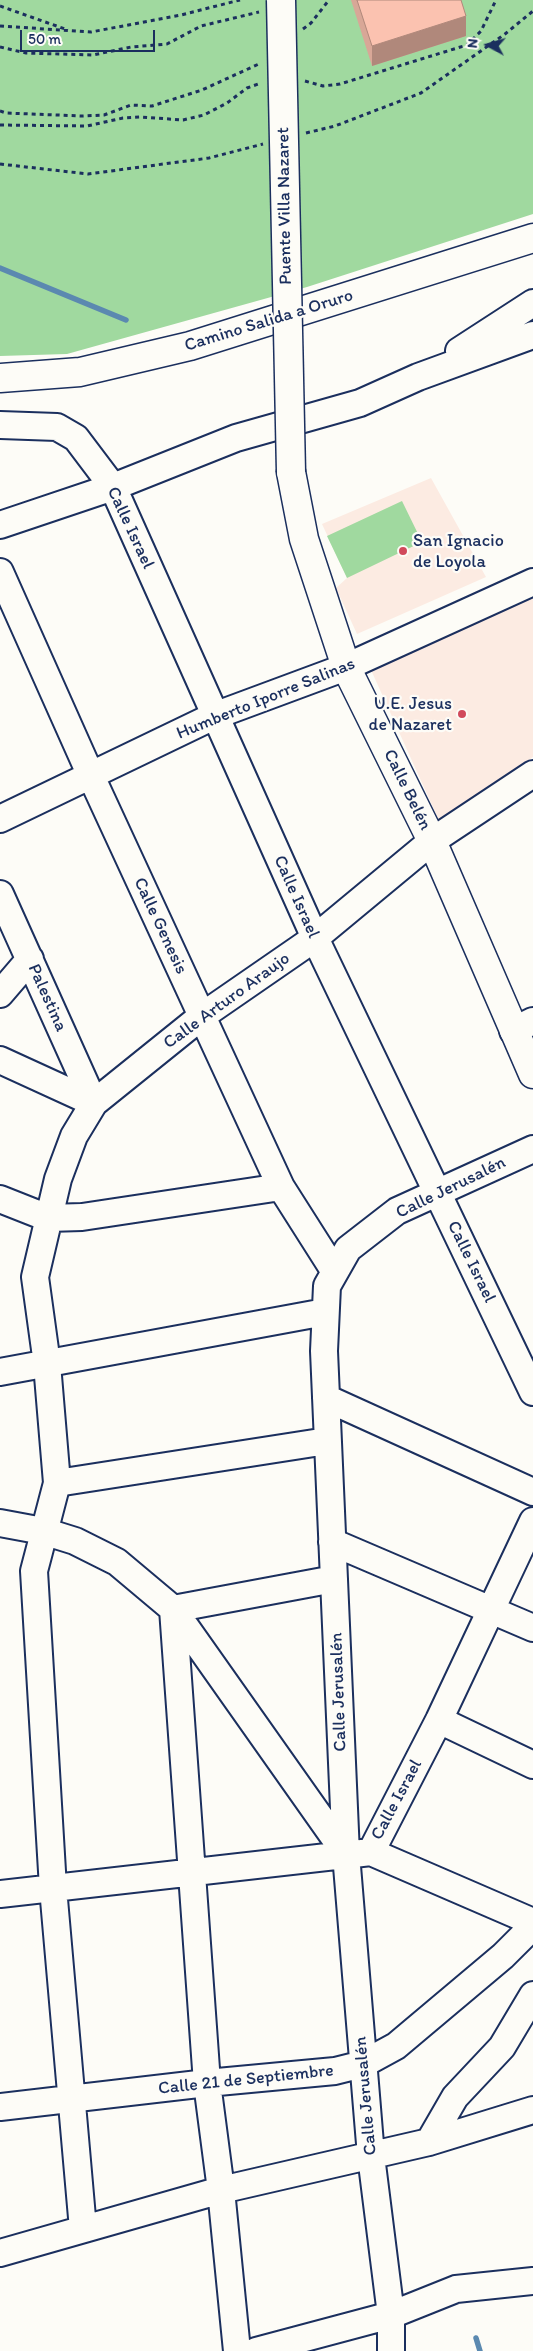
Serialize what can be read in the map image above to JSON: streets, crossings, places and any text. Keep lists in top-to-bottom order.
{
  "streets": {
    "main road": ["Puente Villa Nazaret", "Camino Salida a Oruro", "Calle Belén"],
    "street": [
      "Calle Israel",
      "Humberto Iporre Salinas",
      "Calle Genesis",
      "Palestina",
      "Calle Arturo Araujo",
      "Calle Jerusalén",
      "Calle 21 de Septiembre"
    ]
  },
  "crossings": [
    ["Puente Villa Nazaret", "Calle Belén"],
    ["Calle Israel", "Humberto Iporre Salinas"],
    ["Calle Israel", "Calle Arturo Araujo"],
    ["Calle Israel", "Calle Jerusalén"],
    ["Humberto Iporre Salinas", "Calle Belén"],
    ["Humberto Iporre Salinas", "Calle Genesis"],
    ["Calle Belén", "Calle Arturo Araujo"],
    ["Calle Genesis", "Calle Arturo Araujo"],
    ["Calle Genesis", "Calle Jerusalén"],
    ["Palestina", "Calle Arturo Araujo"],
    ["Calle Jerusalén", "Calle 21 de Septiembre"]
  ],
  "places": ["San Ignacio de Loyola", "U.E. Jesus de Nazaret"],
  "scale_bar": "50 m",
  "north": "left"
}
